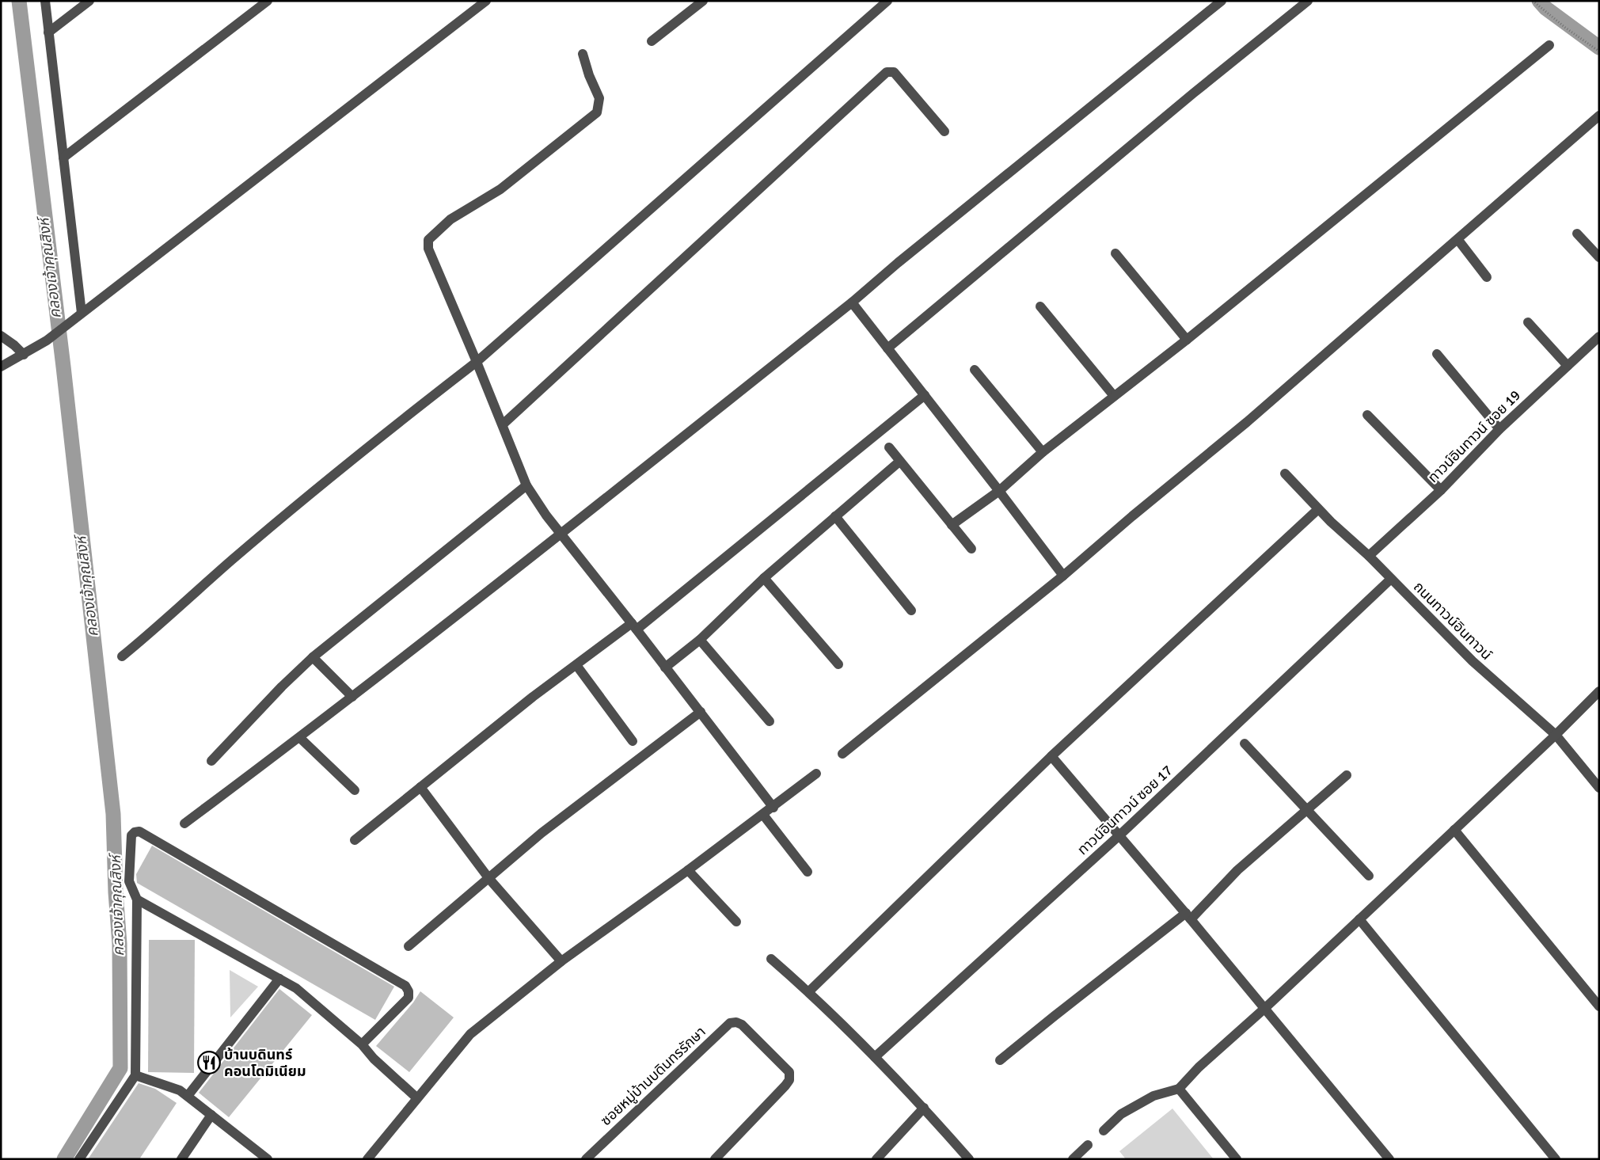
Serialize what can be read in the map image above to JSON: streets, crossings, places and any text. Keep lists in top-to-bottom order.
{
  "streets": {
    "street": [
      "ทาวน์อินทาวน์ ซอย 19",
      "ถนนทาวน์อินทาวน์",
      "ทาวน์อินทาวน์ ซอย 17",
      "ซอยหมู่บ้านบดินทรรักษา"
    ]
  },
  "crossings": [
    ["ทาวน์อินทาวน์ ซอย 19", "ถนนทาวน์อินทาวน์"],
    ["ถนนทาวน์อินทาวน์", "ทาวน์อินทาวน์ ซอย 17"]
  ],
  "water": ["คลองเจ้าคุณสิงห์"],
  "places": {
    "restaurant": ["บ้านบดินทร์ คอนโดมิเนียม"]
  }
}
